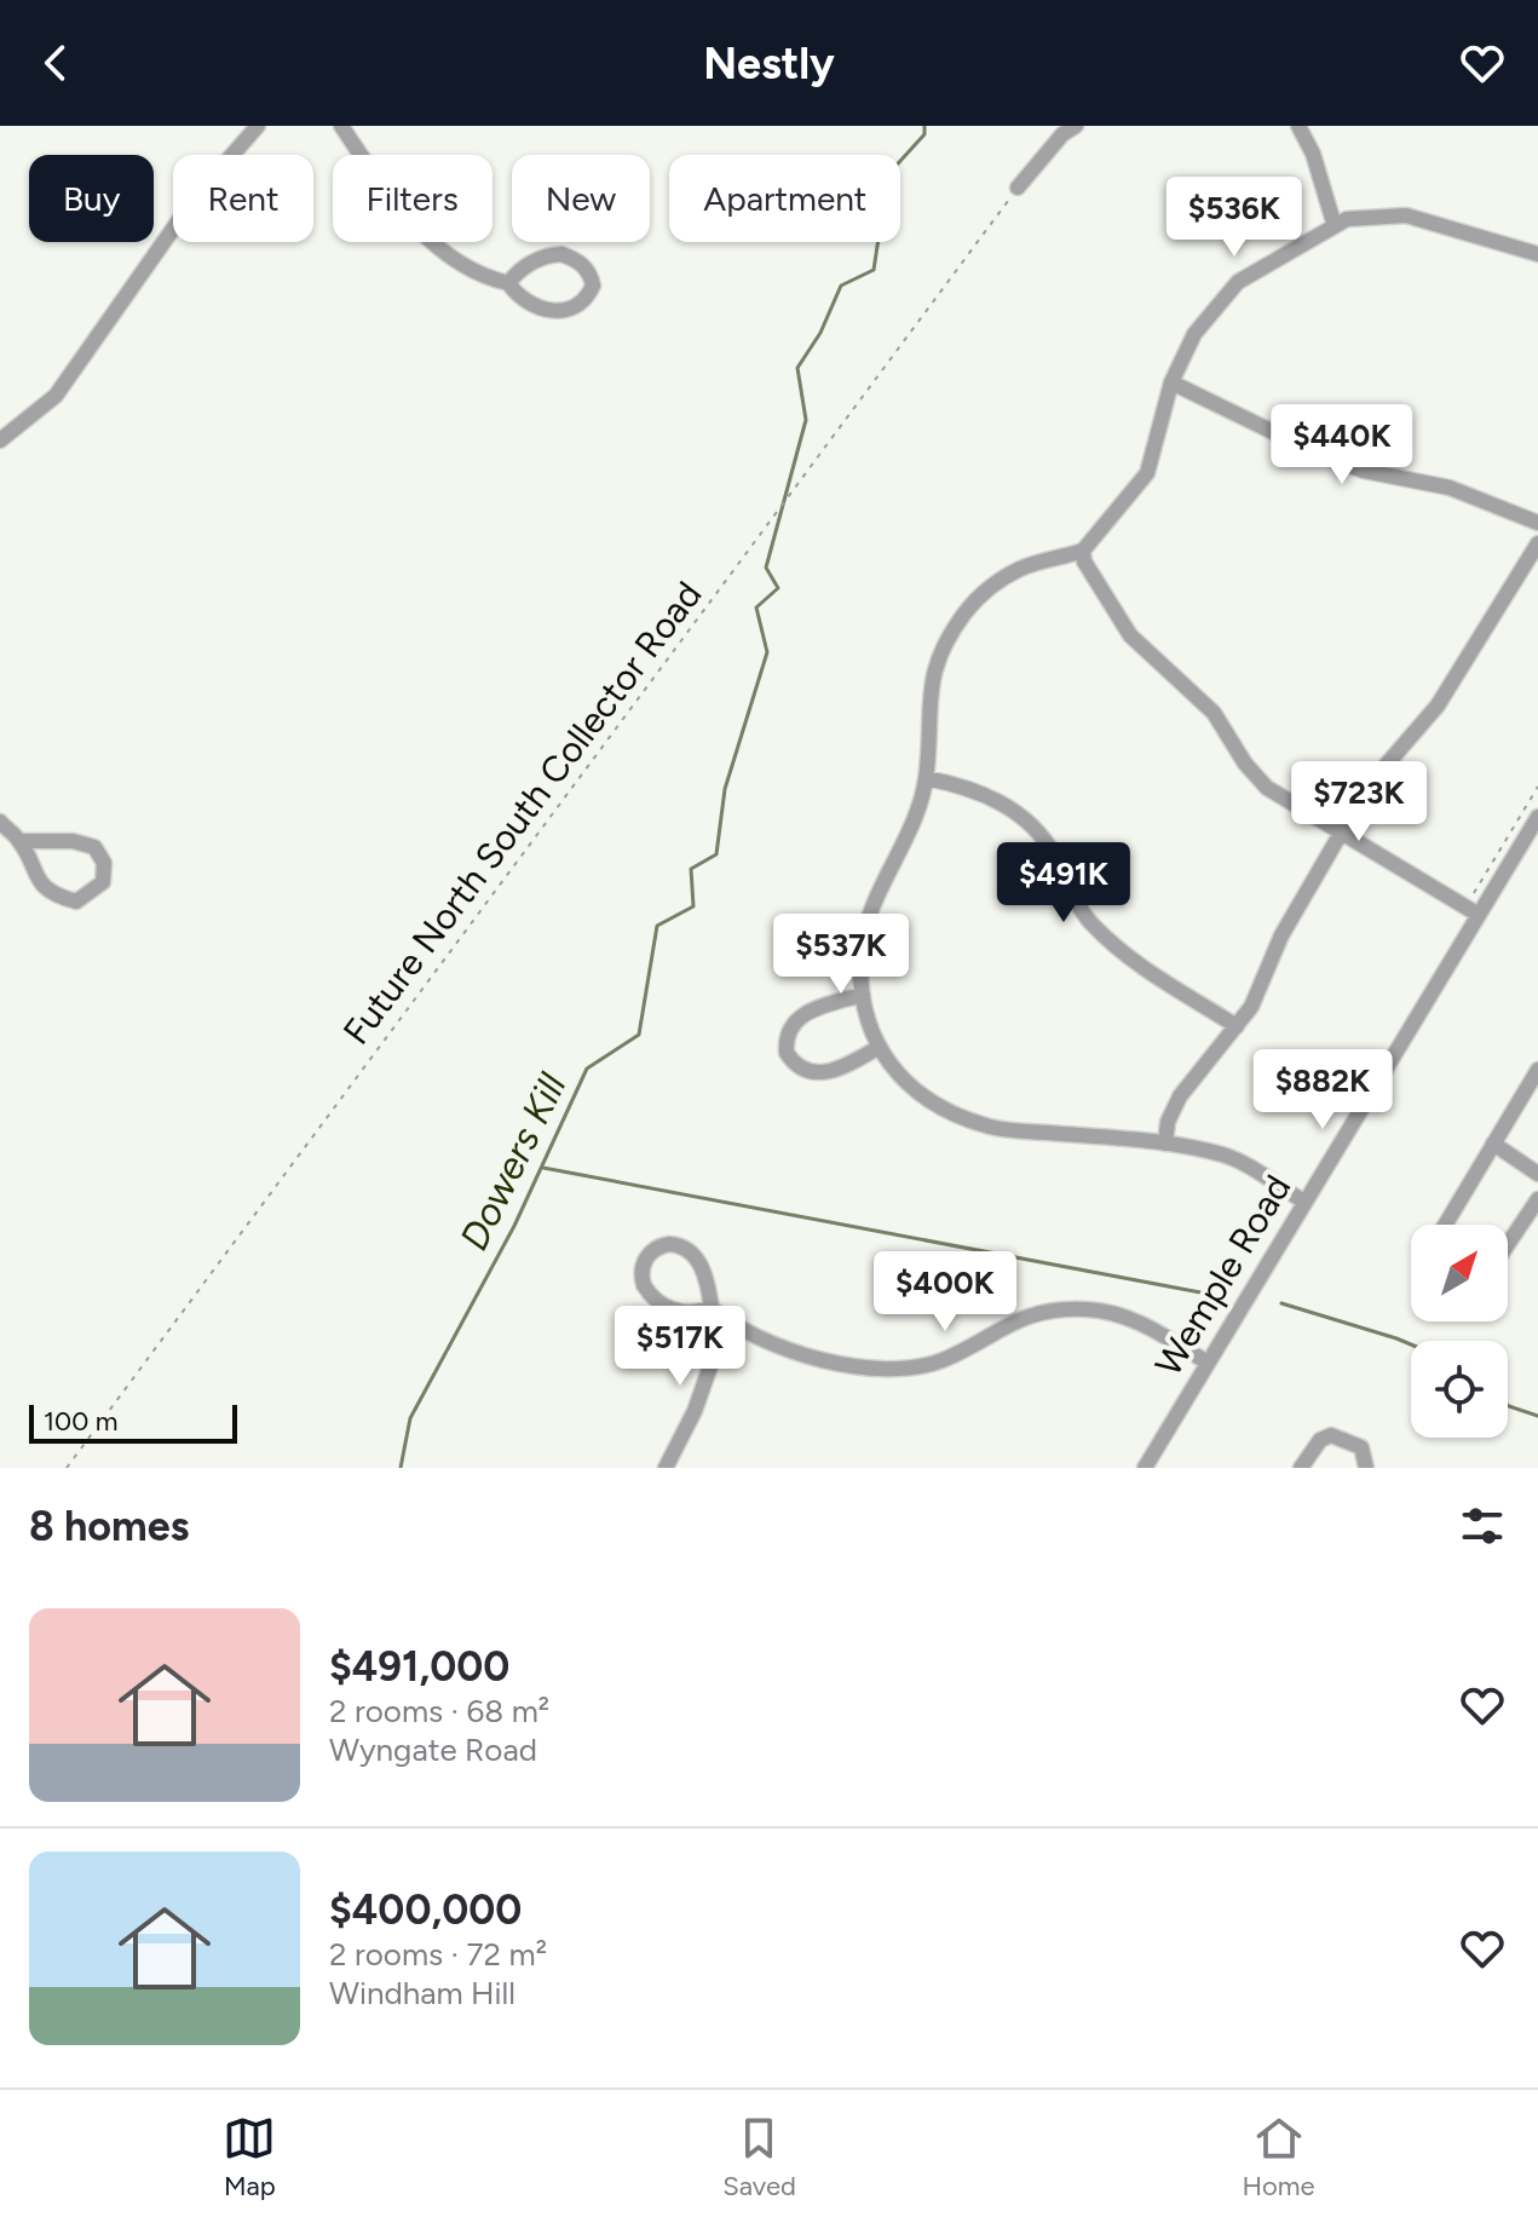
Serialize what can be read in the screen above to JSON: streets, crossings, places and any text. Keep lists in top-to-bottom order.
{
  "streets": {
    "street": ["Wemple Road"],
    "path": ["Future North South Collector Road"]
  },
  "water": ["Dowers Kill"],
  "scale_bar": "100 m",
  "north": "top right",
  "page": {
    "header": "Nestly",
    "chip": [
      "Buy",
      "Rent",
      "Filters",
      "New",
      "Apartment"
    ],
    "price": [
      "$536K",
      "$440K",
      "$723K",
      "$491K",
      "$537K",
      "$882K",
      "$400K",
      "$517K"
    ],
    "scale": "100 m",
    "heading": "8 homes",
    "list": [
      {
        "name": "$491,000",
        "note": "2 rooms · 68 m² · Wyngate Road"
      },
      {
        "name": "$400,000",
        "note": "2 rooms · 72 m² · Windham Hill"
      }
    ],
    "tabs": ["Map", "Saved", "Home"]
  }
}
